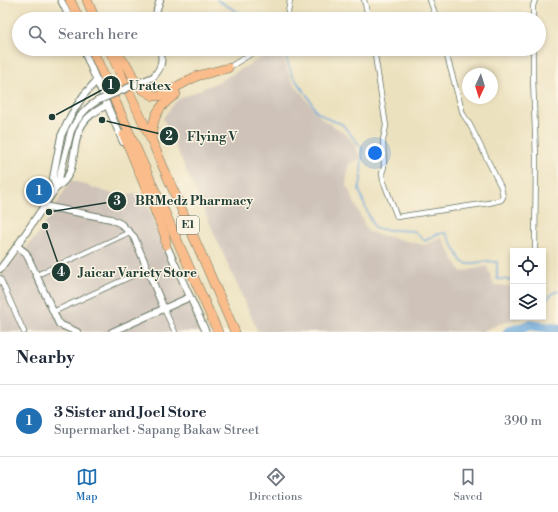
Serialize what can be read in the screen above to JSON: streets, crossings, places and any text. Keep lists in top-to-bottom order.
{
  "streets": {
    "highway": ["E1"]
  },
  "places": [
    "Uratex",
    "Flying V",
    "BRMedz Pharmacy",
    "Jaicar Variety Store"
  ],
  "north": "bottom",
  "page": {
    "search": "Search here",
    "pins": "1",
    "heading": "Nearby",
    "list": [
      {
        "mark": "1",
        "name": "3 Sister and Joel Store",
        "note": "Supermarket · Sapang Bakaw Street",
        "value": "390 m"
      }
    ],
    "nav": ["Map", "Directions", "Saved"]
  }
}
